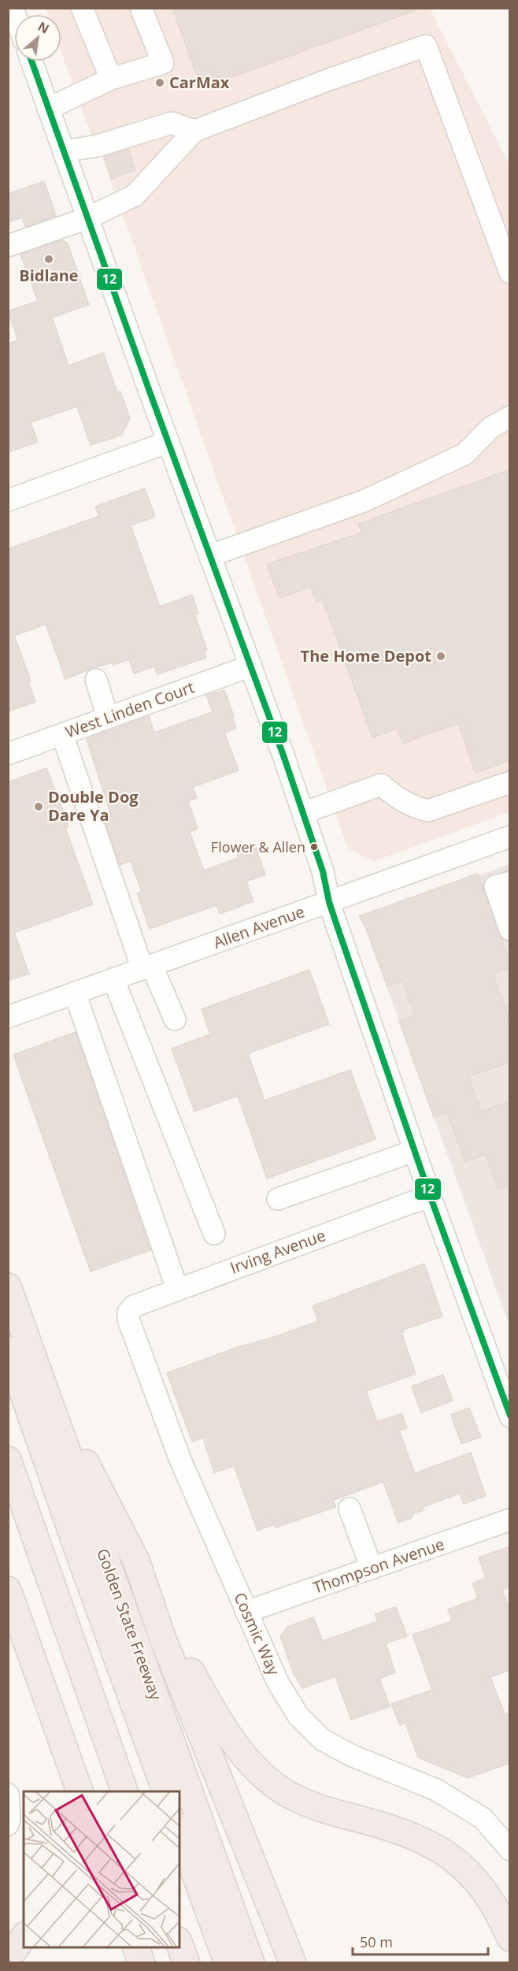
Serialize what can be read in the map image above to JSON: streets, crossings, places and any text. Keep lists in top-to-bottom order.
{
  "streets": {
    "highway": ["Golden State Freeway"],
    "street": [
      "West Linden Court",
      "Allen Avenue",
      "Irving Avenue",
      "Thompson Avenue",
      "Cosmic Way"
    ]
  },
  "crossings": [
    ["Irving Avenue", "Cosmic Way"],
    ["Thompson Avenue", "Cosmic Way"]
  ],
  "places": [
    "CarMax",
    "Bidlane",
    "The Home Depot",
    "Double Dog Dare Ya",
    "Flower & Allen"
  ],
  "lines": ["transit line 12"],
  "scale_bar": "50 m",
  "north": "top right"
}
